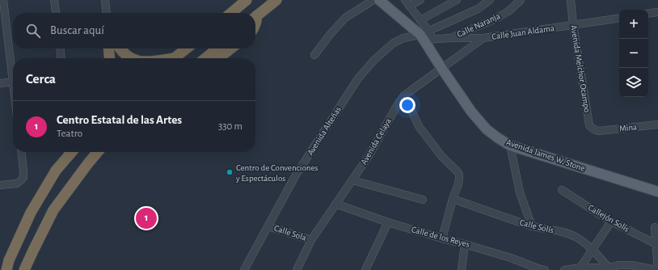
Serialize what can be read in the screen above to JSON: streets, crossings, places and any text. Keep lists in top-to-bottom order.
{
  "streets": {
    "main road": ["Avenida James W. Stone"],
    "street": [
      "Calle Naranja",
      "Calle Juan Aldama",
      "Avenida Melchor Ocampo",
      "Mina",
      "Avenida Alteñas",
      "Avenida Celaya",
      "Callejón Solís",
      "Calle Solís",
      "Calle Sola",
      "Calle de los Reyes"
    ]
  },
  "crossings": [
    ["Calle Naranja", "Calle Juan Aldama"],
    ["Calle Naranja", "Avenida Alteñas"],
    ["Calle Naranja", "Avenida James W. Stone"],
    ["Calle Juan Aldama", "Avenida Melchor Ocampo"],
    ["Calle Juan Aldama", "Avenida Alteñas"],
    ["Calle Juan Aldama", "Avenida Celaya"],
    ["Calle Juan Aldama", "Avenida James W. Stone"],
    ["Avenida Melchor Ocampo", "Mina"],
    ["Avenida Alteñas", "Avenida James W. Stone"],
    ["Avenida Alteñas", "Calle Sola"],
    ["Avenida Celaya", "Avenida James W. Stone"],
    ["Avenida Celaya", "Calle Sola"],
    ["Avenida Celaya", "Calle de los Reyes"]
  ],
  "places": ["Centro de Convenciones y Espectáculos"],
  "page": {
    "map_buttons": ["+", "−"],
    "search": "Buscar aquí",
    "heading": "Cerca",
    "list": [
      {
        "mark": "1",
        "name": "Centro Estatal de las Artes",
        "note": "Teatro",
        "value": "330 m"
      }
    ],
    "pins": "1"
  }
}
